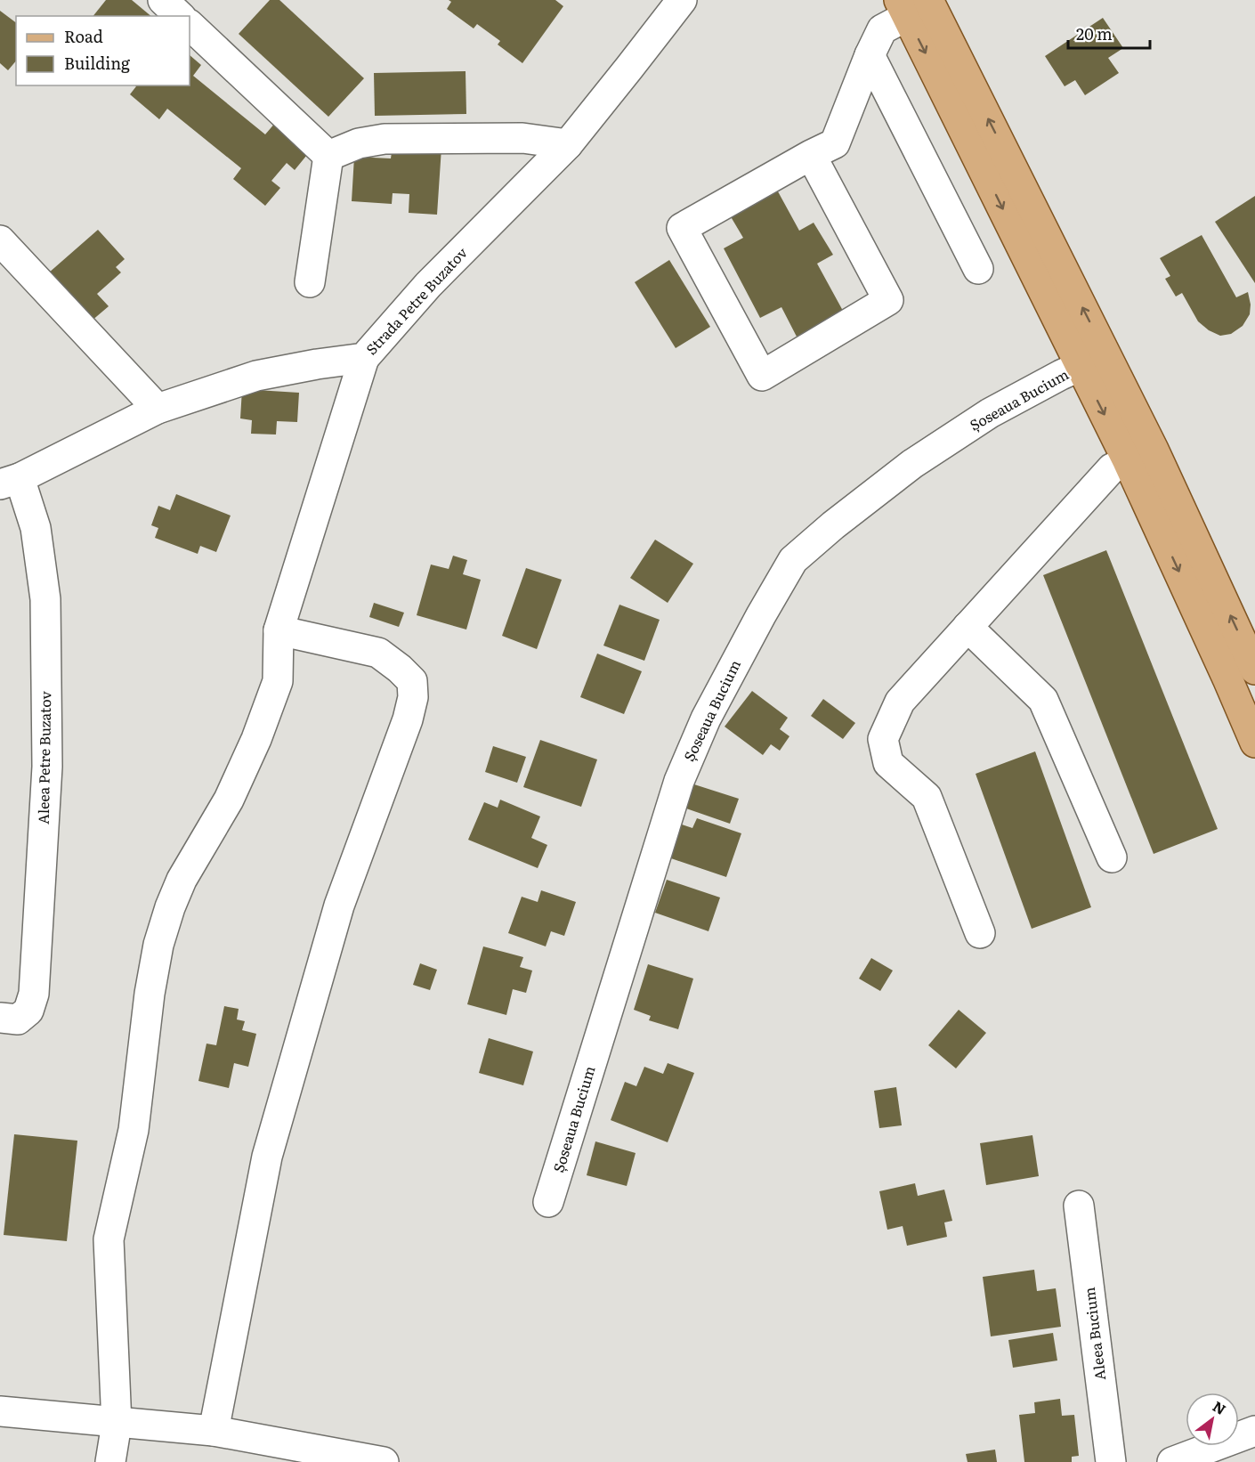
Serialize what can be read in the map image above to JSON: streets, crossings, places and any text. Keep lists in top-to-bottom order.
{
  "streets": {
    "street": [
      "Strada Petre Buzatov",
      "Șoseaua Bucium",
      "Aleea Petre Buzatov",
      "Aleea Bucium"
    ]
  },
  "crossings": [
    ["Strada Petre Buzatov", "Aleea Petre Buzatov"]
  ],
  "legend": ["Road", "Building"],
  "scale_bar": "20 m",
  "north": "top right"
}
